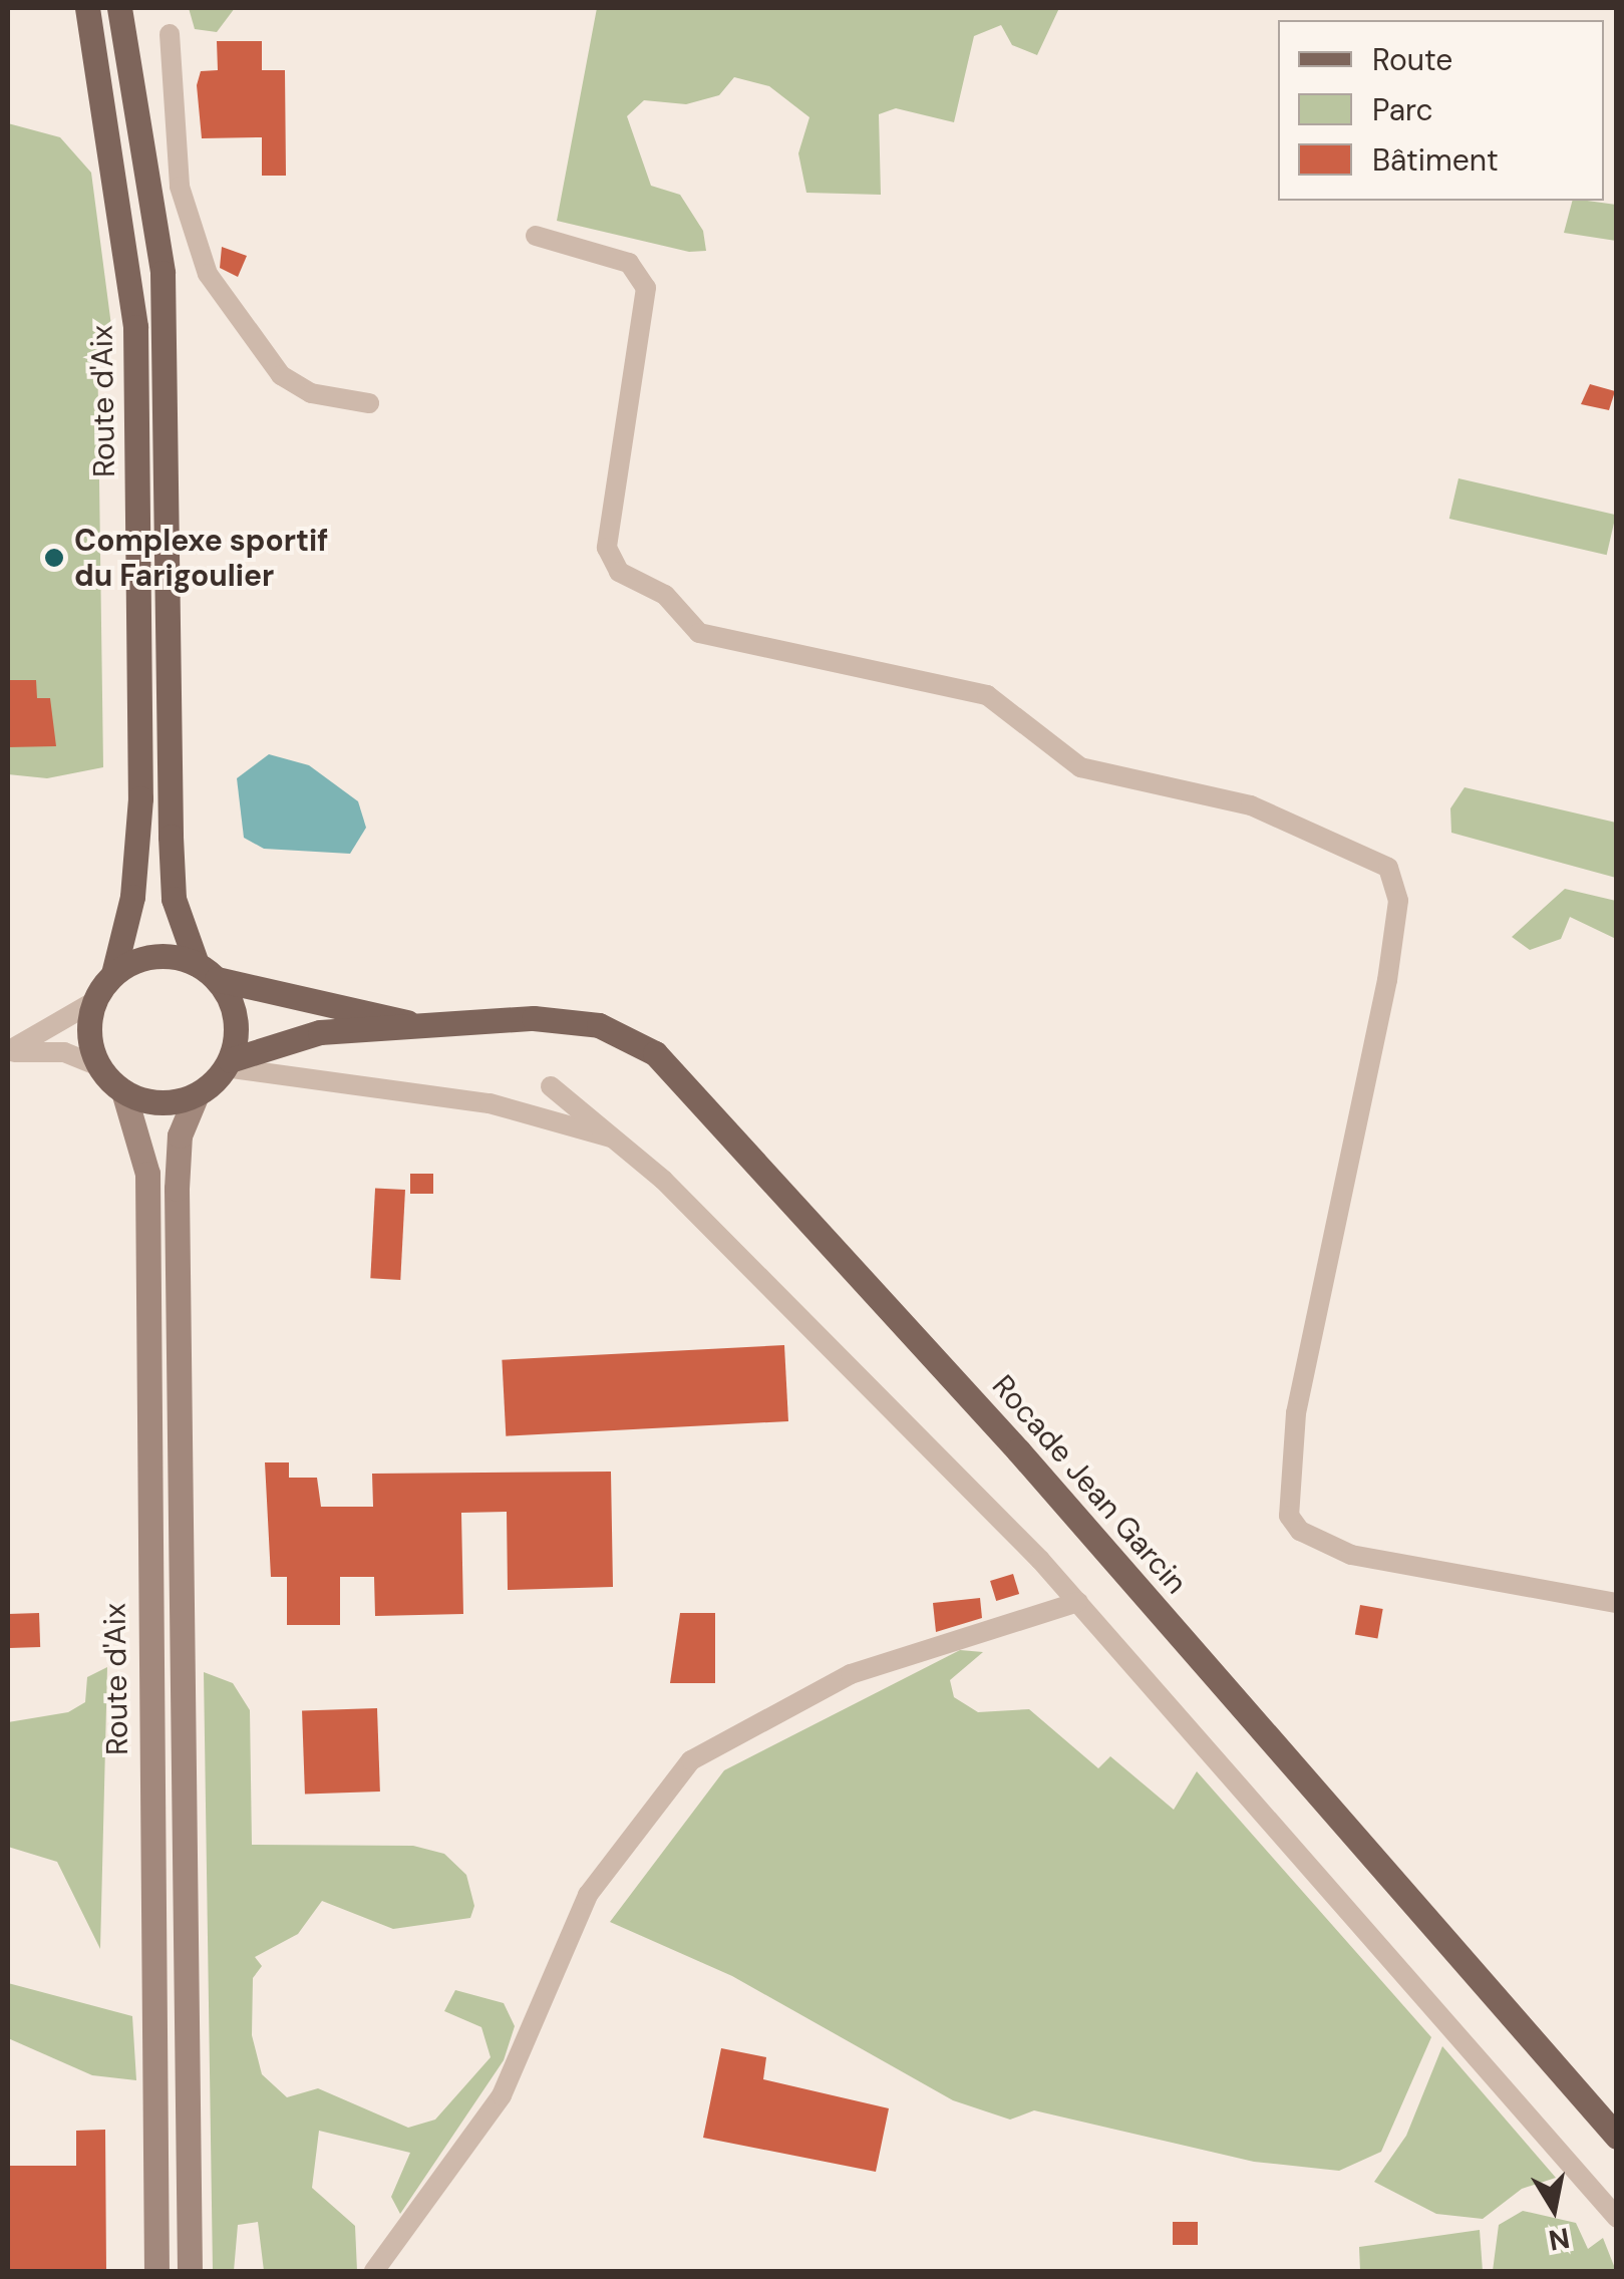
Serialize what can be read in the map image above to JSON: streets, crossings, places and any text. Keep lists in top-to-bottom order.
{
  "streets": {
    "main road": ["Route d'Aix", "Rocade Jean Garcin"]
  },
  "crossings": [
    ["Route d'Aix", "Rocade Jean Garcin"]
  ],
  "places": ["Complexe sportif du Farigoulier"],
  "legend": ["Route", "Parc", "Bâtiment"],
  "north": "bottom"
}
